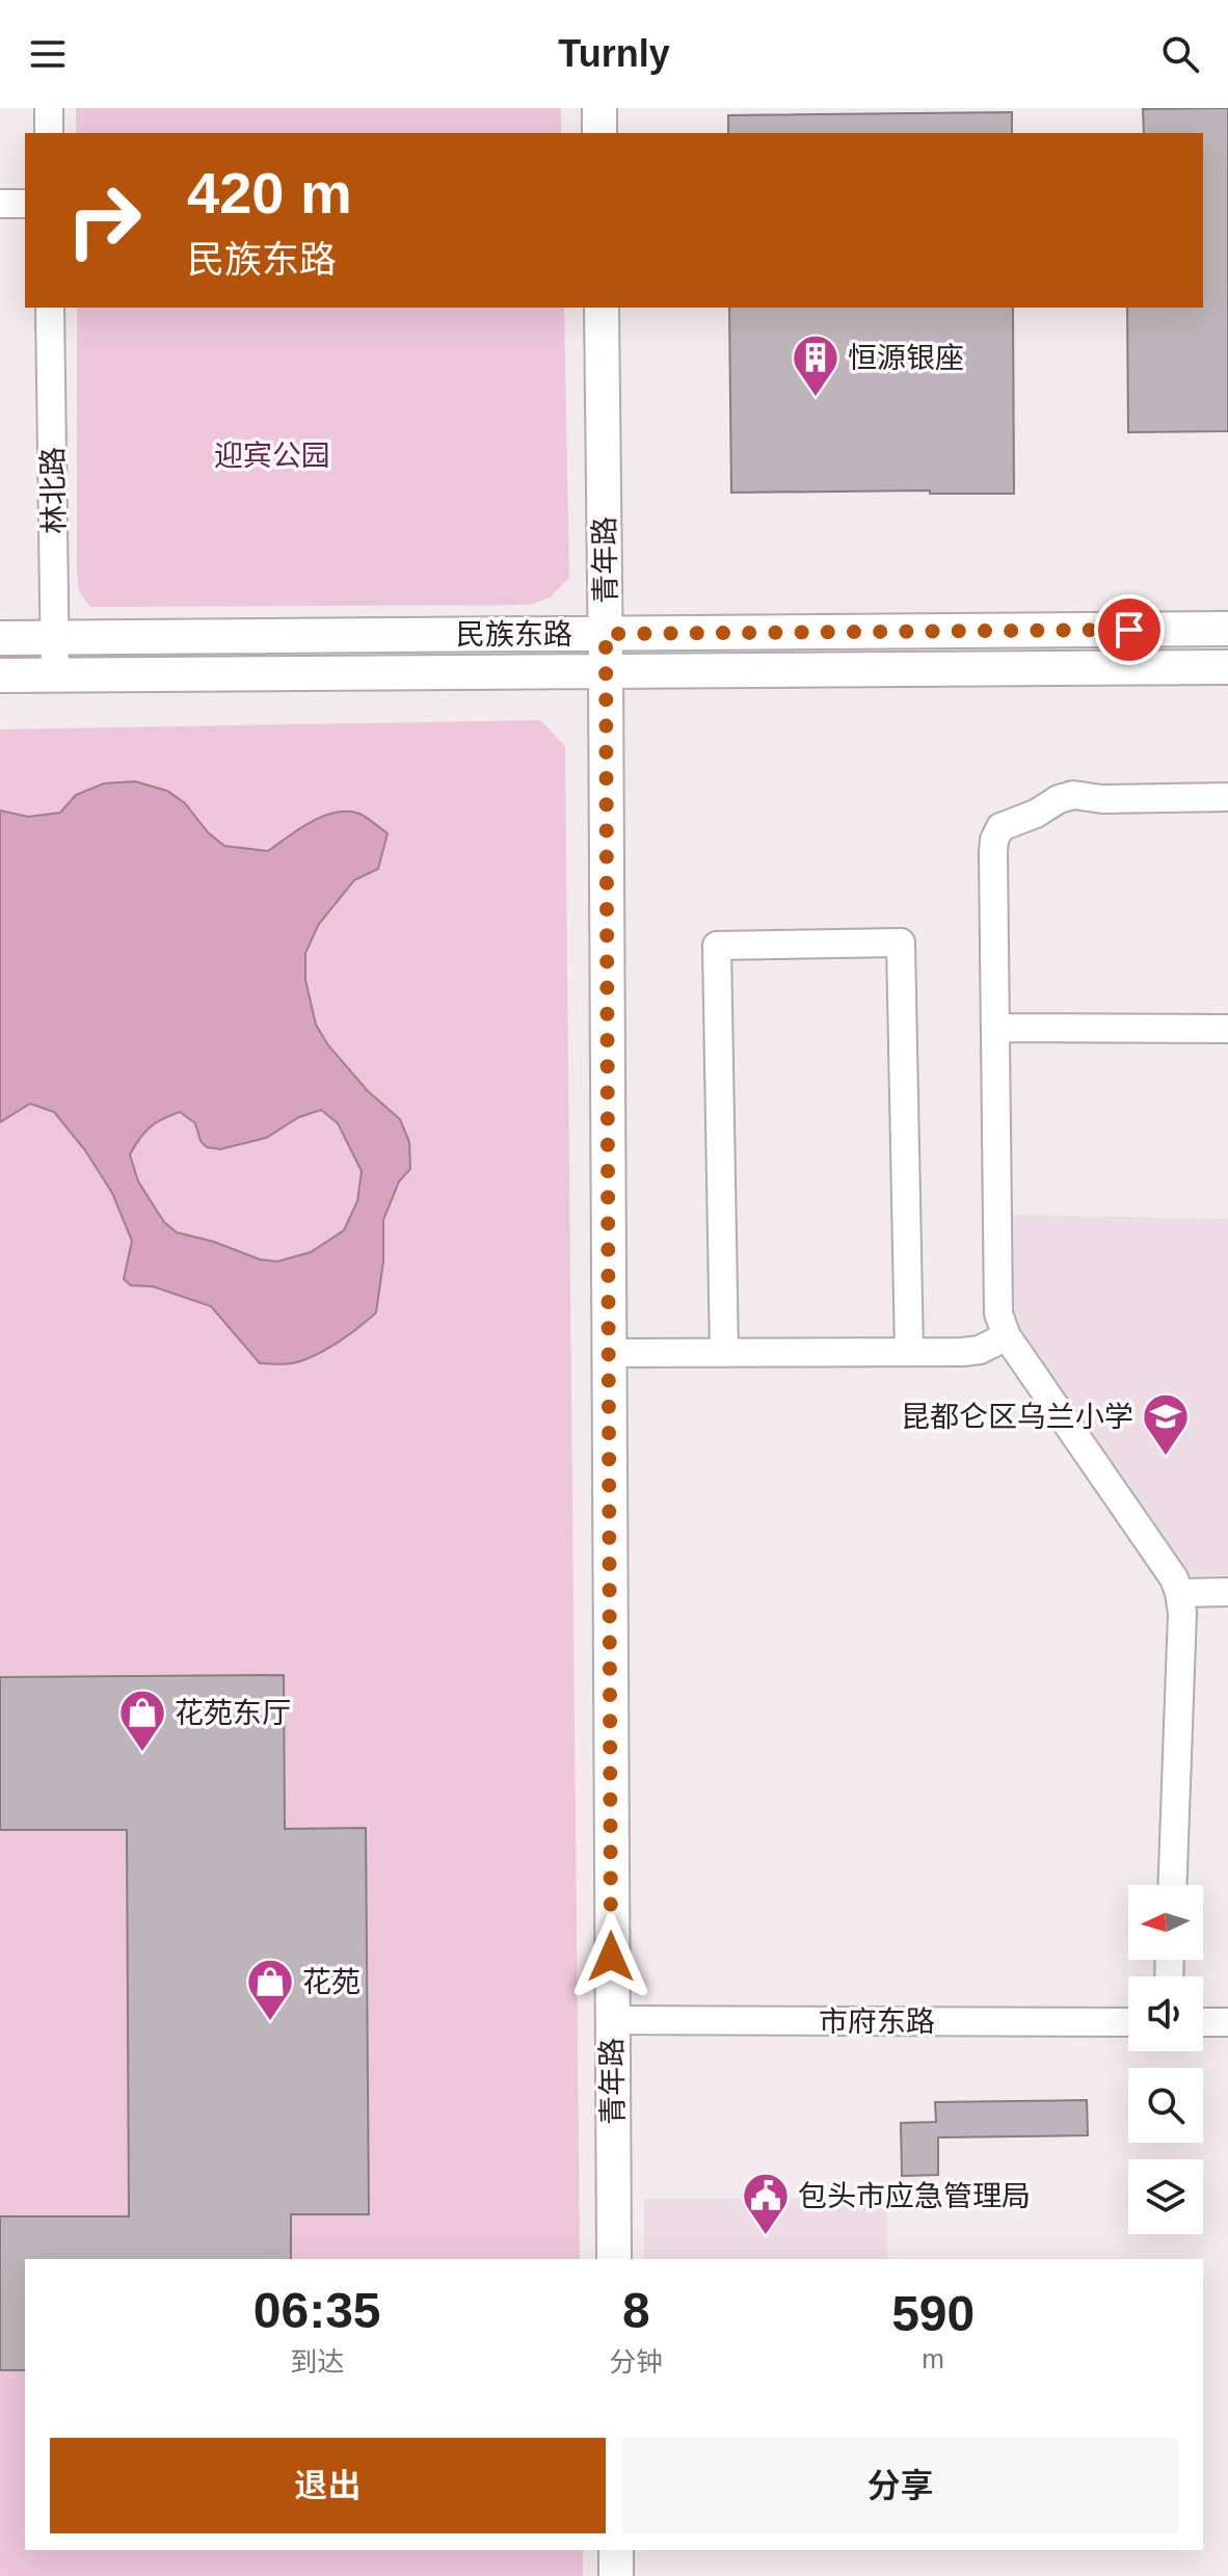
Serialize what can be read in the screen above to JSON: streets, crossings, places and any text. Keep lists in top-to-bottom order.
{
  "streets": {
    "main road": ["青年路", "民族东路"],
    "street": ["林北路", "市府东路"]
  },
  "crossings": [
    ["林北路", "民族东路"],
    ["青年路", "民族东路"],
    ["青年路", "市府东路"]
  ],
  "parks": ["迎宾公园"],
  "places": {
    "building": ["恒源银座"],
    "school or university": ["昆都仑区乌兰小学"],
    "shop": ["花苑东厅", "花苑"],
    "public building": ["包头市应急管理局"]
  },
  "north": "left",
  "page": {
    "header": "Turnly",
    "turn": ["420 m", "民族东路"],
    "eta": [
      "06:35",
      "到达",
      "8",
      "分钟",
      "590",
      "m"
    ],
    "buttons": ["退出", "分享"]
  }
}
